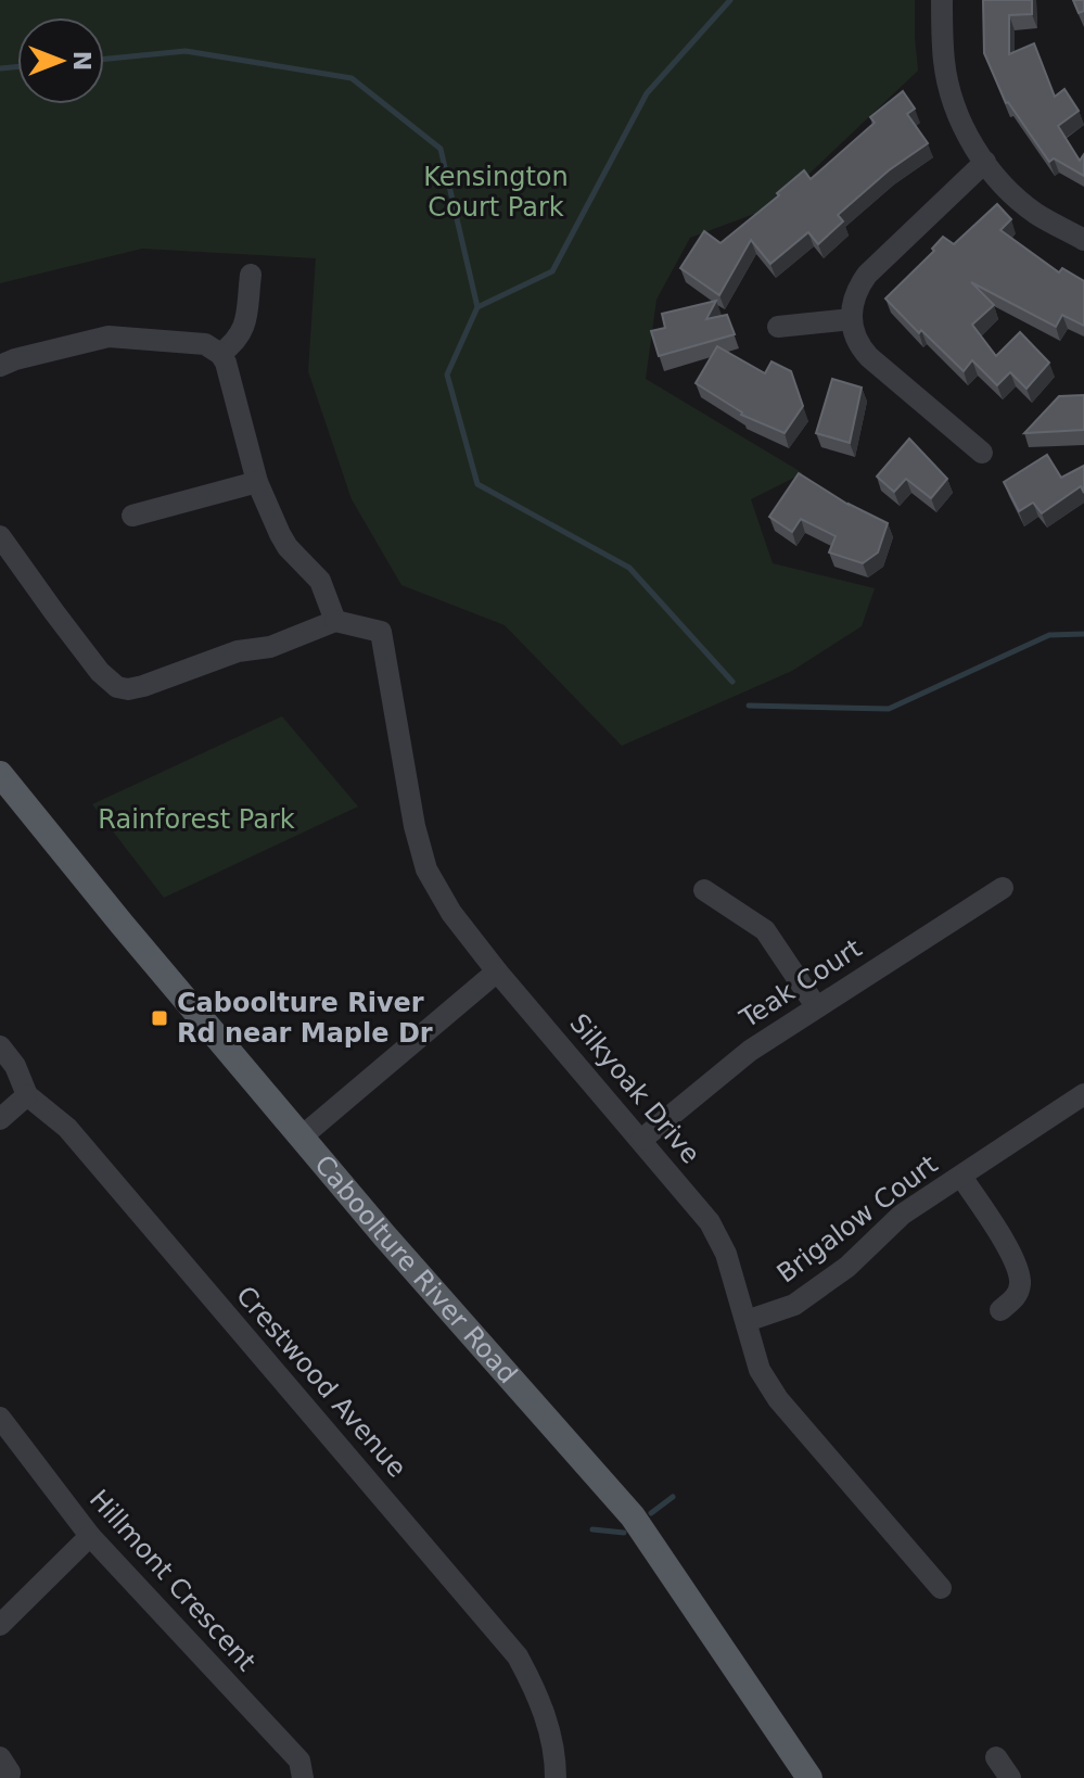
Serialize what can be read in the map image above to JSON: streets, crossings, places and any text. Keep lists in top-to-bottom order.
{
  "streets": {
    "main road": ["Caboolture River Road"],
    "street": [
      "Teak Court",
      "Silkyoak Drive",
      "Brigalow Court",
      "Crestwood Avenue",
      "Hillmont Crescent"
    ]
  },
  "crossings": [
    ["Teak Court", "Silkyoak Drive"],
    ["Silkyoak Drive", "Brigalow Court"]
  ],
  "parks": ["Kensington Court Park", "Rainforest Park"],
  "places": {
    "transit": ["Caboolture River Rd near Maple Dr"]
  },
  "north": "right"
}
